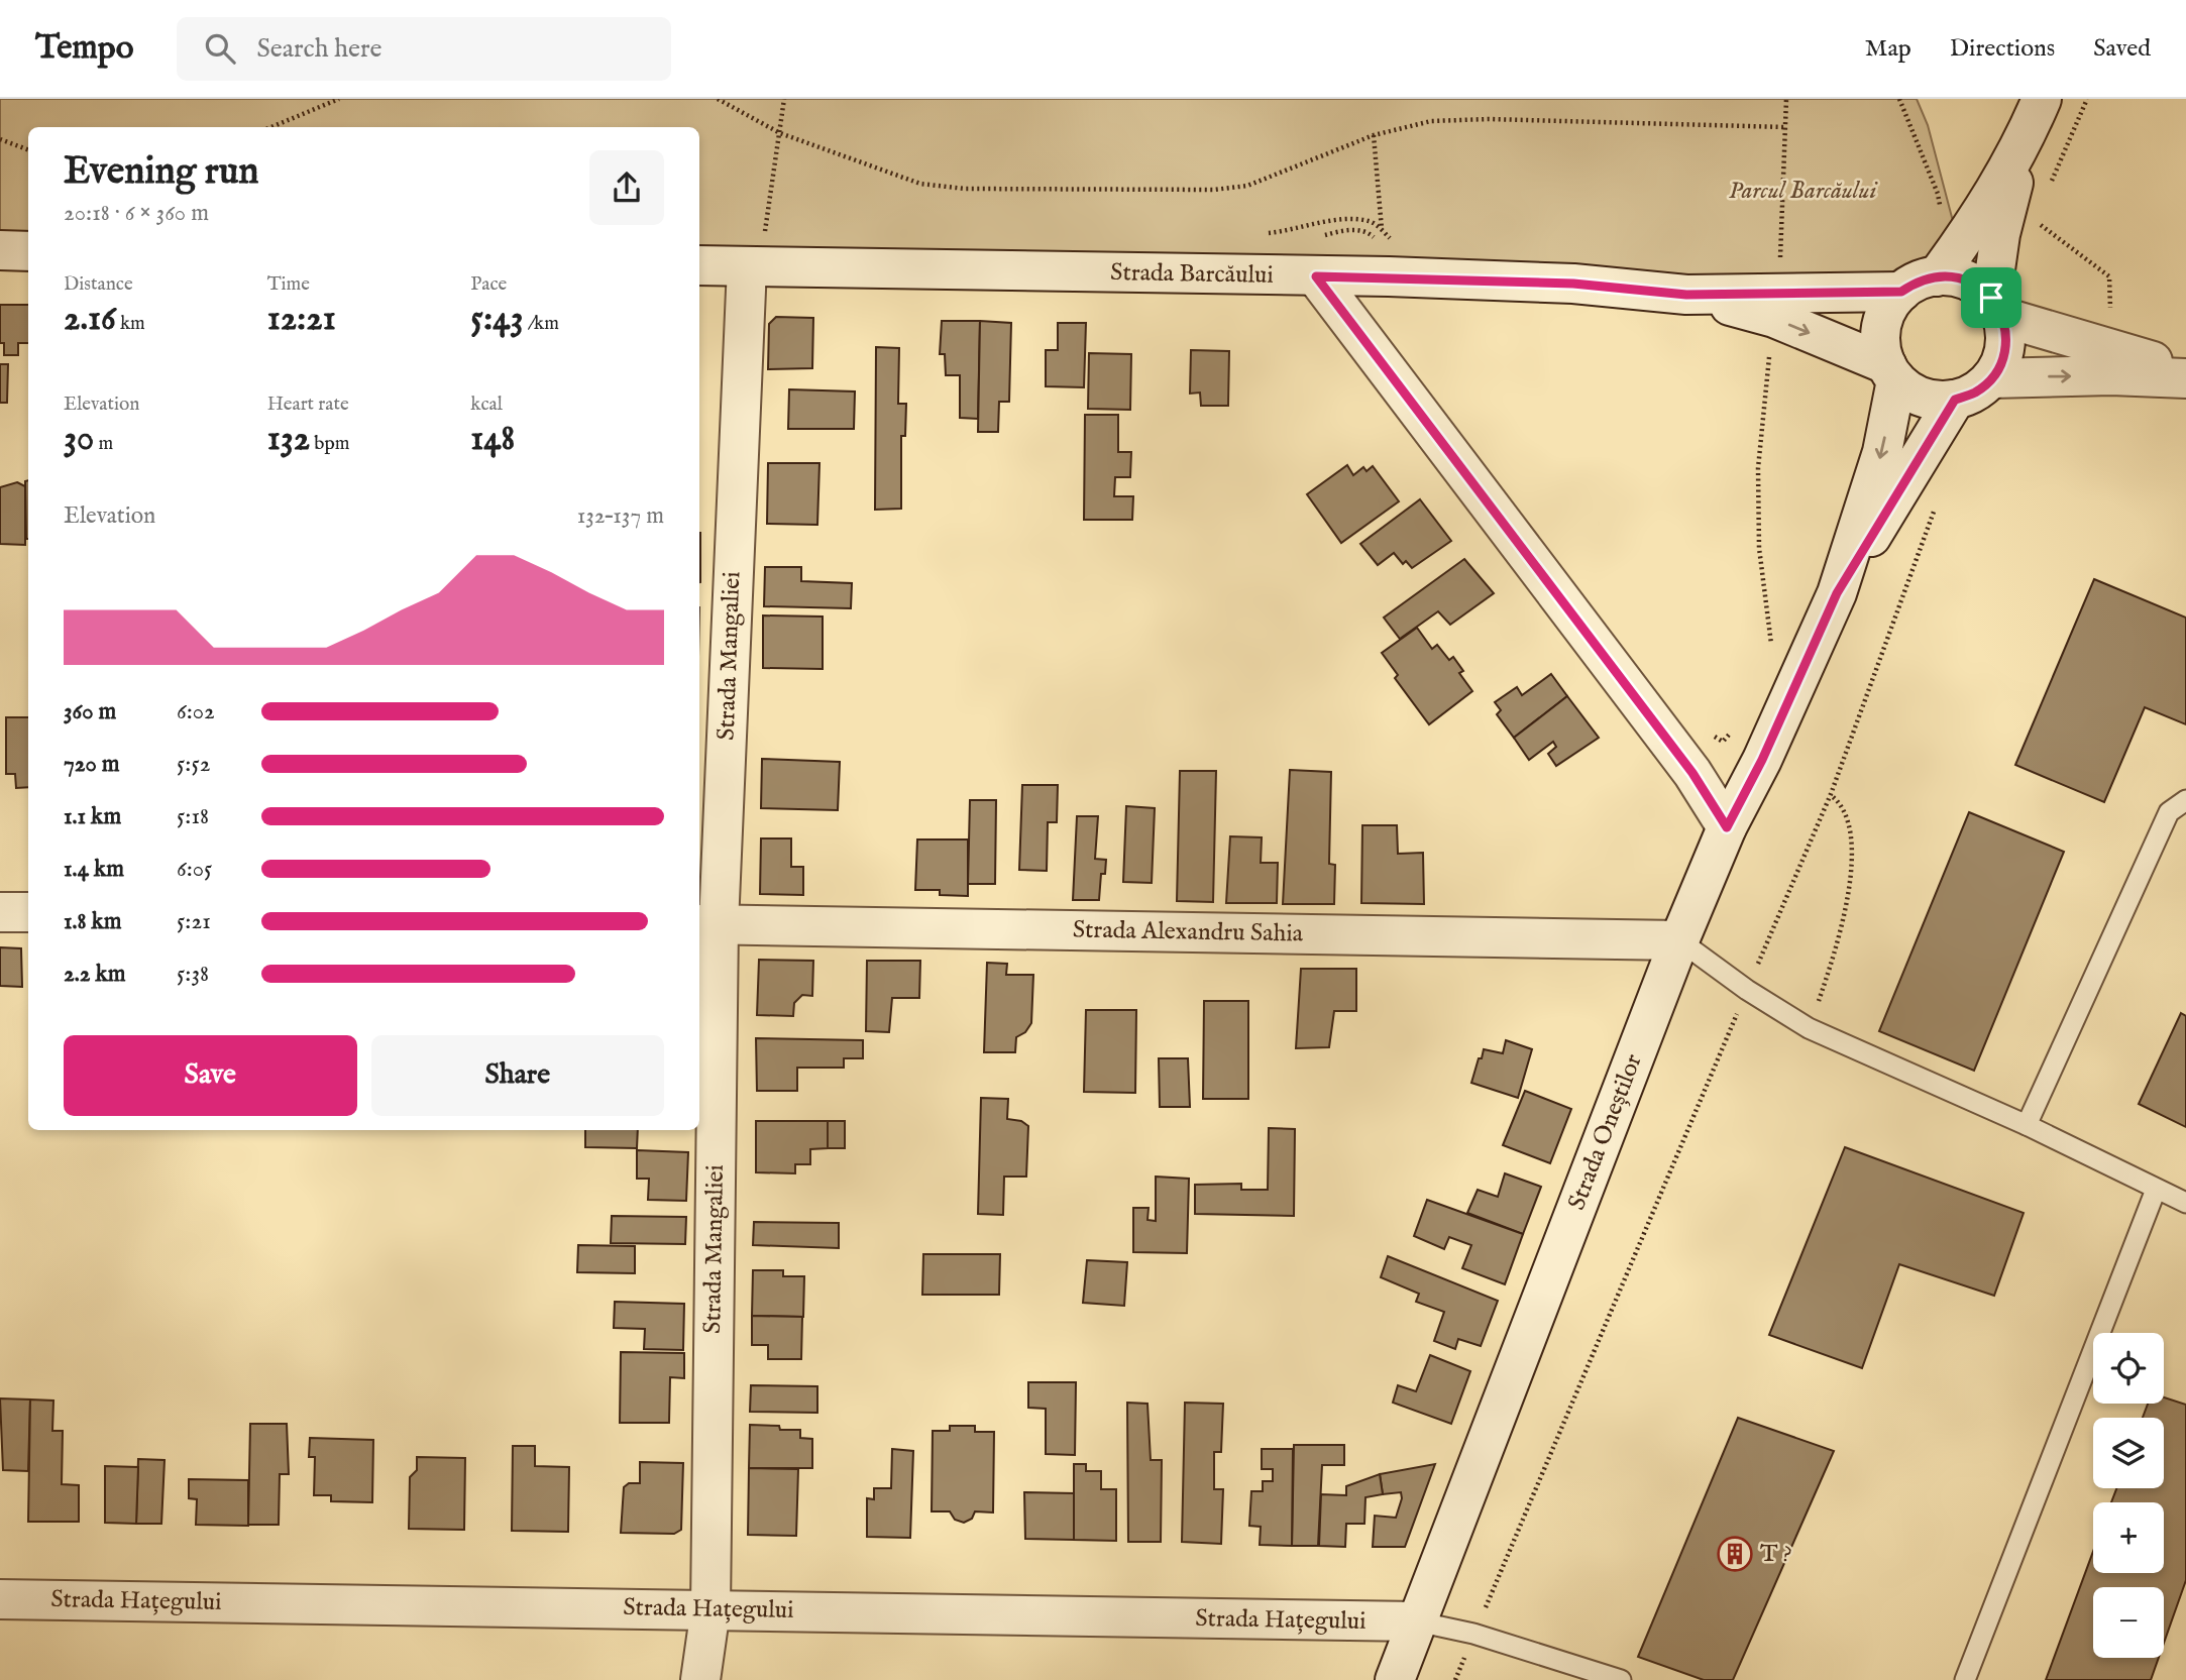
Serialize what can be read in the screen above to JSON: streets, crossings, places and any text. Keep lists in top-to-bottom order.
{
  "streets": {
    "street": [
      "Strada Barcăului",
      "Strada Mangaliei",
      "Strada Alexandru Sahia",
      "Strada Oneștilor",
      "Strada Hațegului"
    ]
  },
  "crossings": [
    ["Strada Barcăului", "Strada Mangaliei"],
    ["Strada Barcăului", "Strada Oneștilor"],
    ["Strada Mangaliei", "Strada Alexandru Sahia"],
    ["Strada Mangaliei", "Strada Hațegului"],
    ["Strada Alexandru Sahia", "Strada Oneștilor"],
    ["Strada Oneștilor", "Strada Hațegului"]
  ],
  "parks": ["Parcul Barcăului"],
  "places": {
    "building": ["T ?"]
  },
  "page": {
    "header": "Tempo",
    "search": "Search here",
    "nav": ["Map", "Directions", "Saved"],
    "heading": ["Evening run", "20:18 · 6 × 360 m"],
    "stats": [
      ["Distance", "2.16 km"],
      ["Time", "12:21"],
      ["Pace", "5:43 /km"],
      ["Elevation", "30 m"],
      ["Heart rate", "132 bpm"],
      ["kcal", "148"]
    ],
    "chart": ["Elevation", "132–137 m"],
    "list": [
      {
        "name": "360 m",
        "note": "6:02"
      },
      {
        "name": "720 m",
        "note": "5:52"
      },
      {
        "name": "1.1 km",
        "note": "5:18"
      },
      {
        "name": "1.4 km",
        "note": "6:05"
      },
      {
        "name": "1.8 km",
        "note": "5:21"
      },
      {
        "name": "2.2 km",
        "note": "5:38"
      }
    ],
    "buttons": ["Save", "Share"],
    "map_buttons": ["+", "−"]
  }
}
